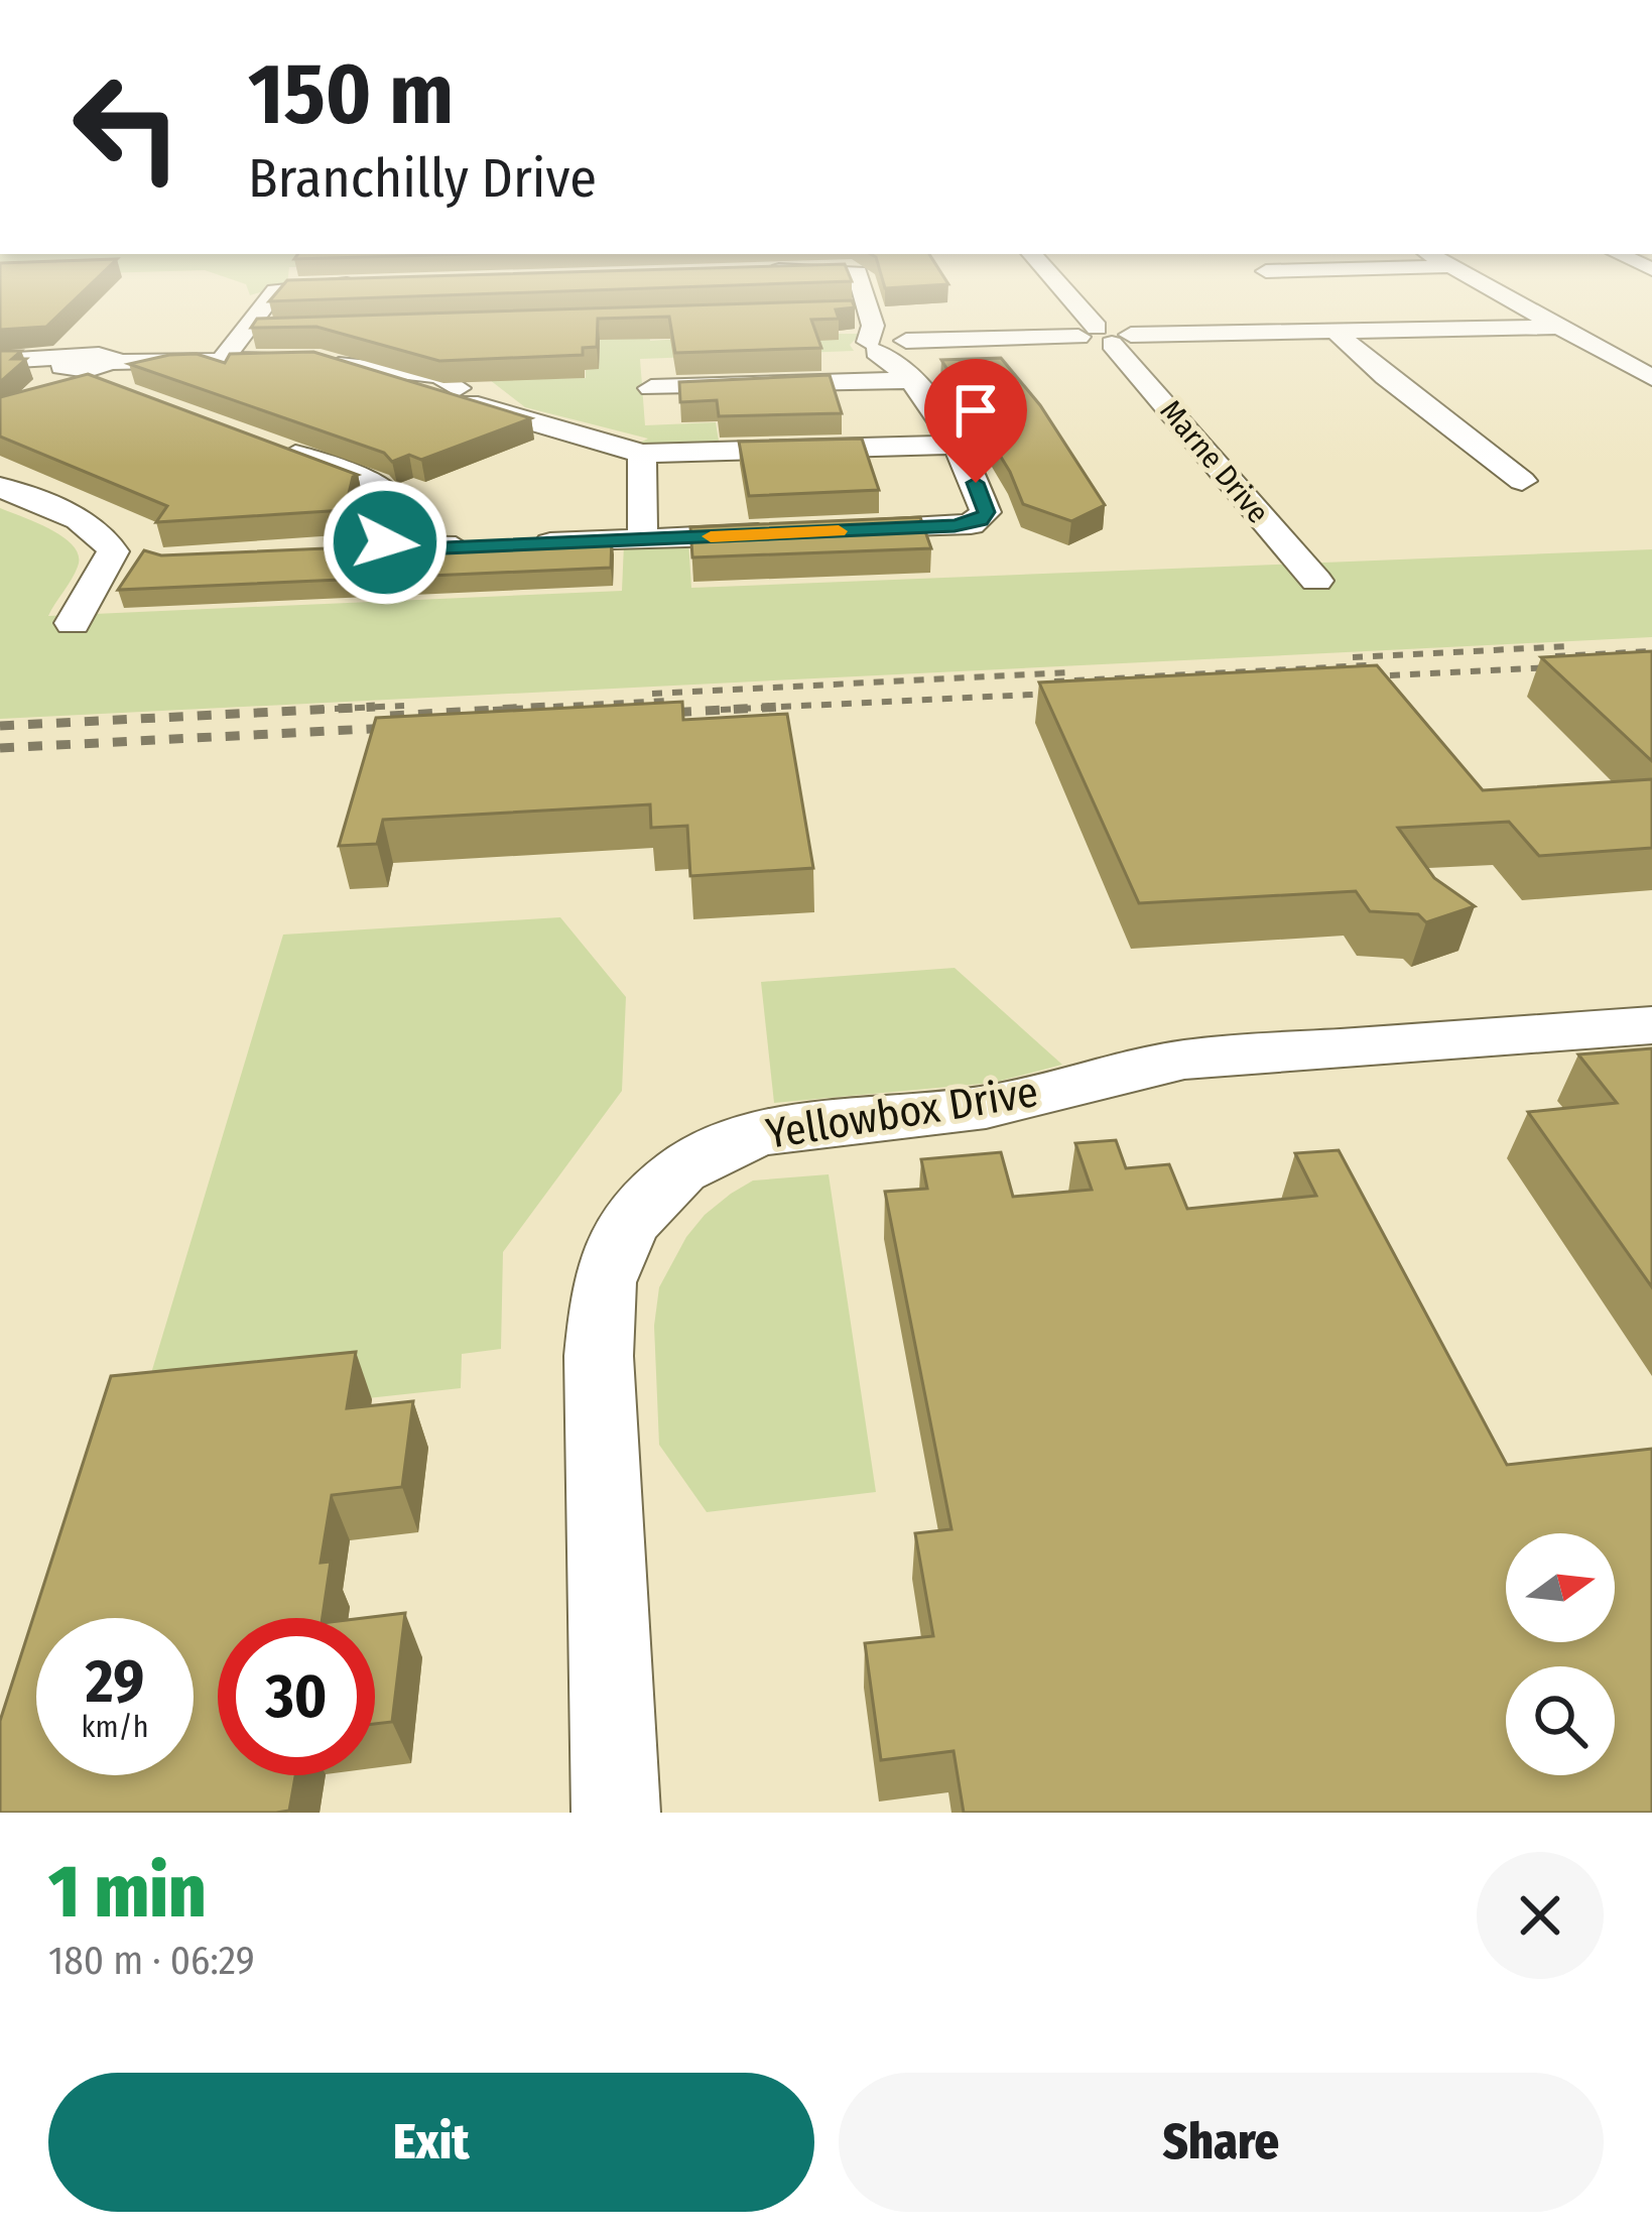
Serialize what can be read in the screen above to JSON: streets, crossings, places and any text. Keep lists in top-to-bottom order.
{
  "streets": {
    "street": ["Marne Drive", "Yellowbox Drive"]
  },
  "north": "right",
  "page": {
    "turn": ["150 m", "Branchilly Drive"],
    "speed": "29 km/h",
    "limit": "30",
    "heading": ["1 min", "180 m · 06:29"],
    "buttons": ["Exit", "Share"]
  }
}
